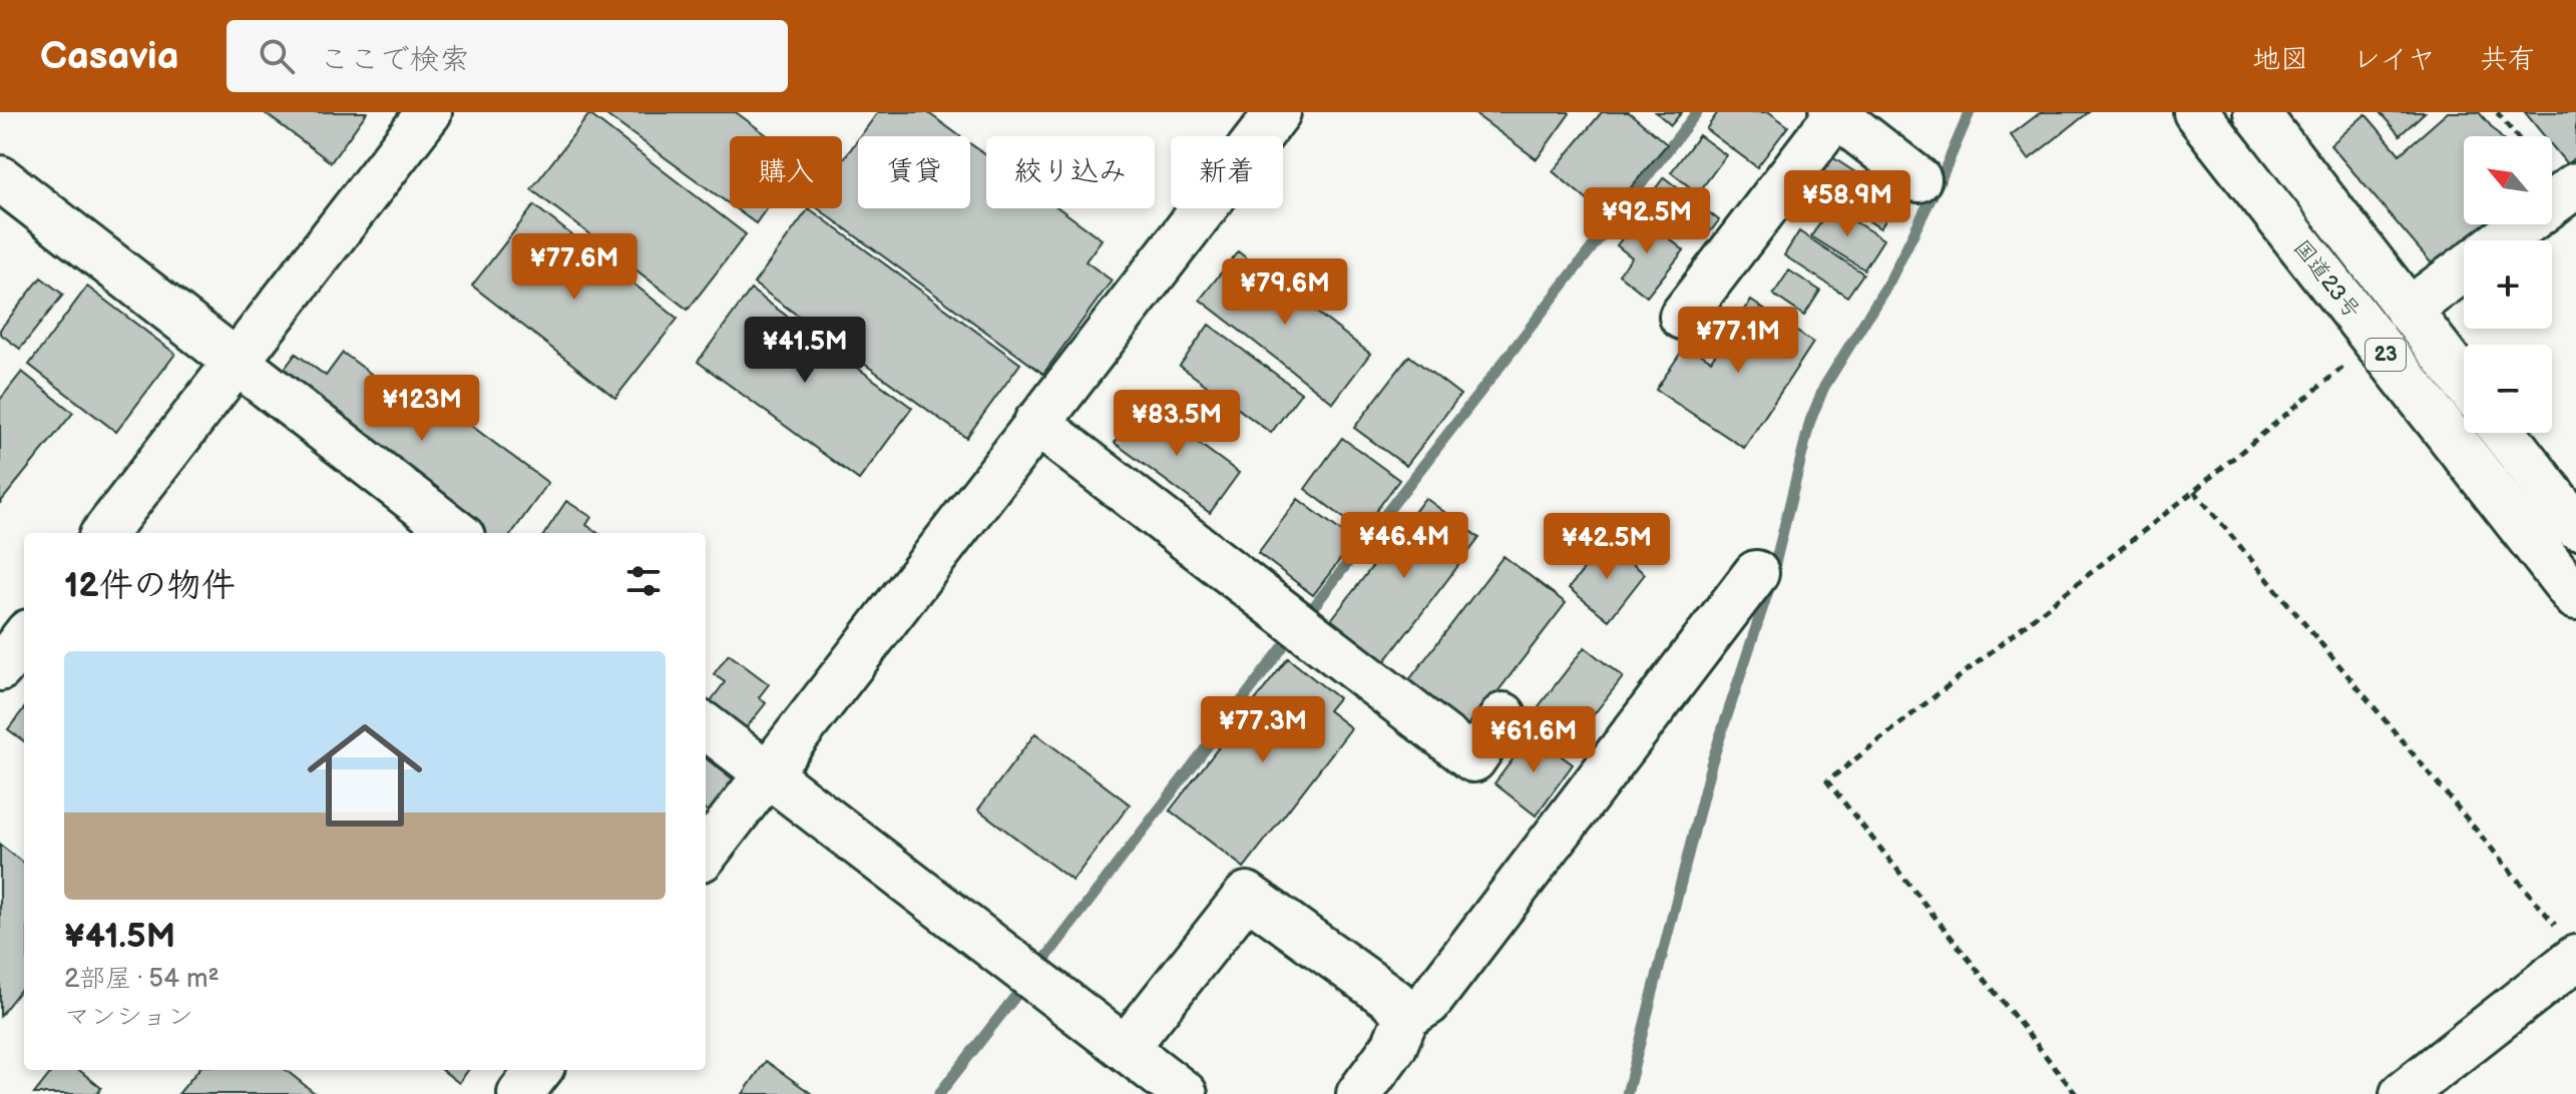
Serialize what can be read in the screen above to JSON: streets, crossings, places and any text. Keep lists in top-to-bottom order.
{
  "streets": {
    "main road": ["国道23号", "23"]
  },
  "north": "top left",
  "page": {
    "header": "Casavia",
    "search": "ここで検索",
    "nav": ["地図", "レイヤ", "共有"],
    "map_buttons": ["+", "−"],
    "chip": [
      "購入",
      "賃貸",
      "絞り込み",
      "新着"
    ],
    "price": [
      "¥58.9M",
      "¥92.5M",
      "¥77.6M",
      "¥79.6M",
      "¥77.1M",
      "¥41.5M",
      "¥123M",
      "¥83.5M",
      "¥46.4M",
      "¥42.5M",
      "¥77.3M",
      "¥61.6M"
    ],
    "heading": "12件の物件",
    "list": [
      {
        "name": "¥41.5M",
        "note": "2部屋 · 54 m² · マンション"
      }
    ]
  }
}
